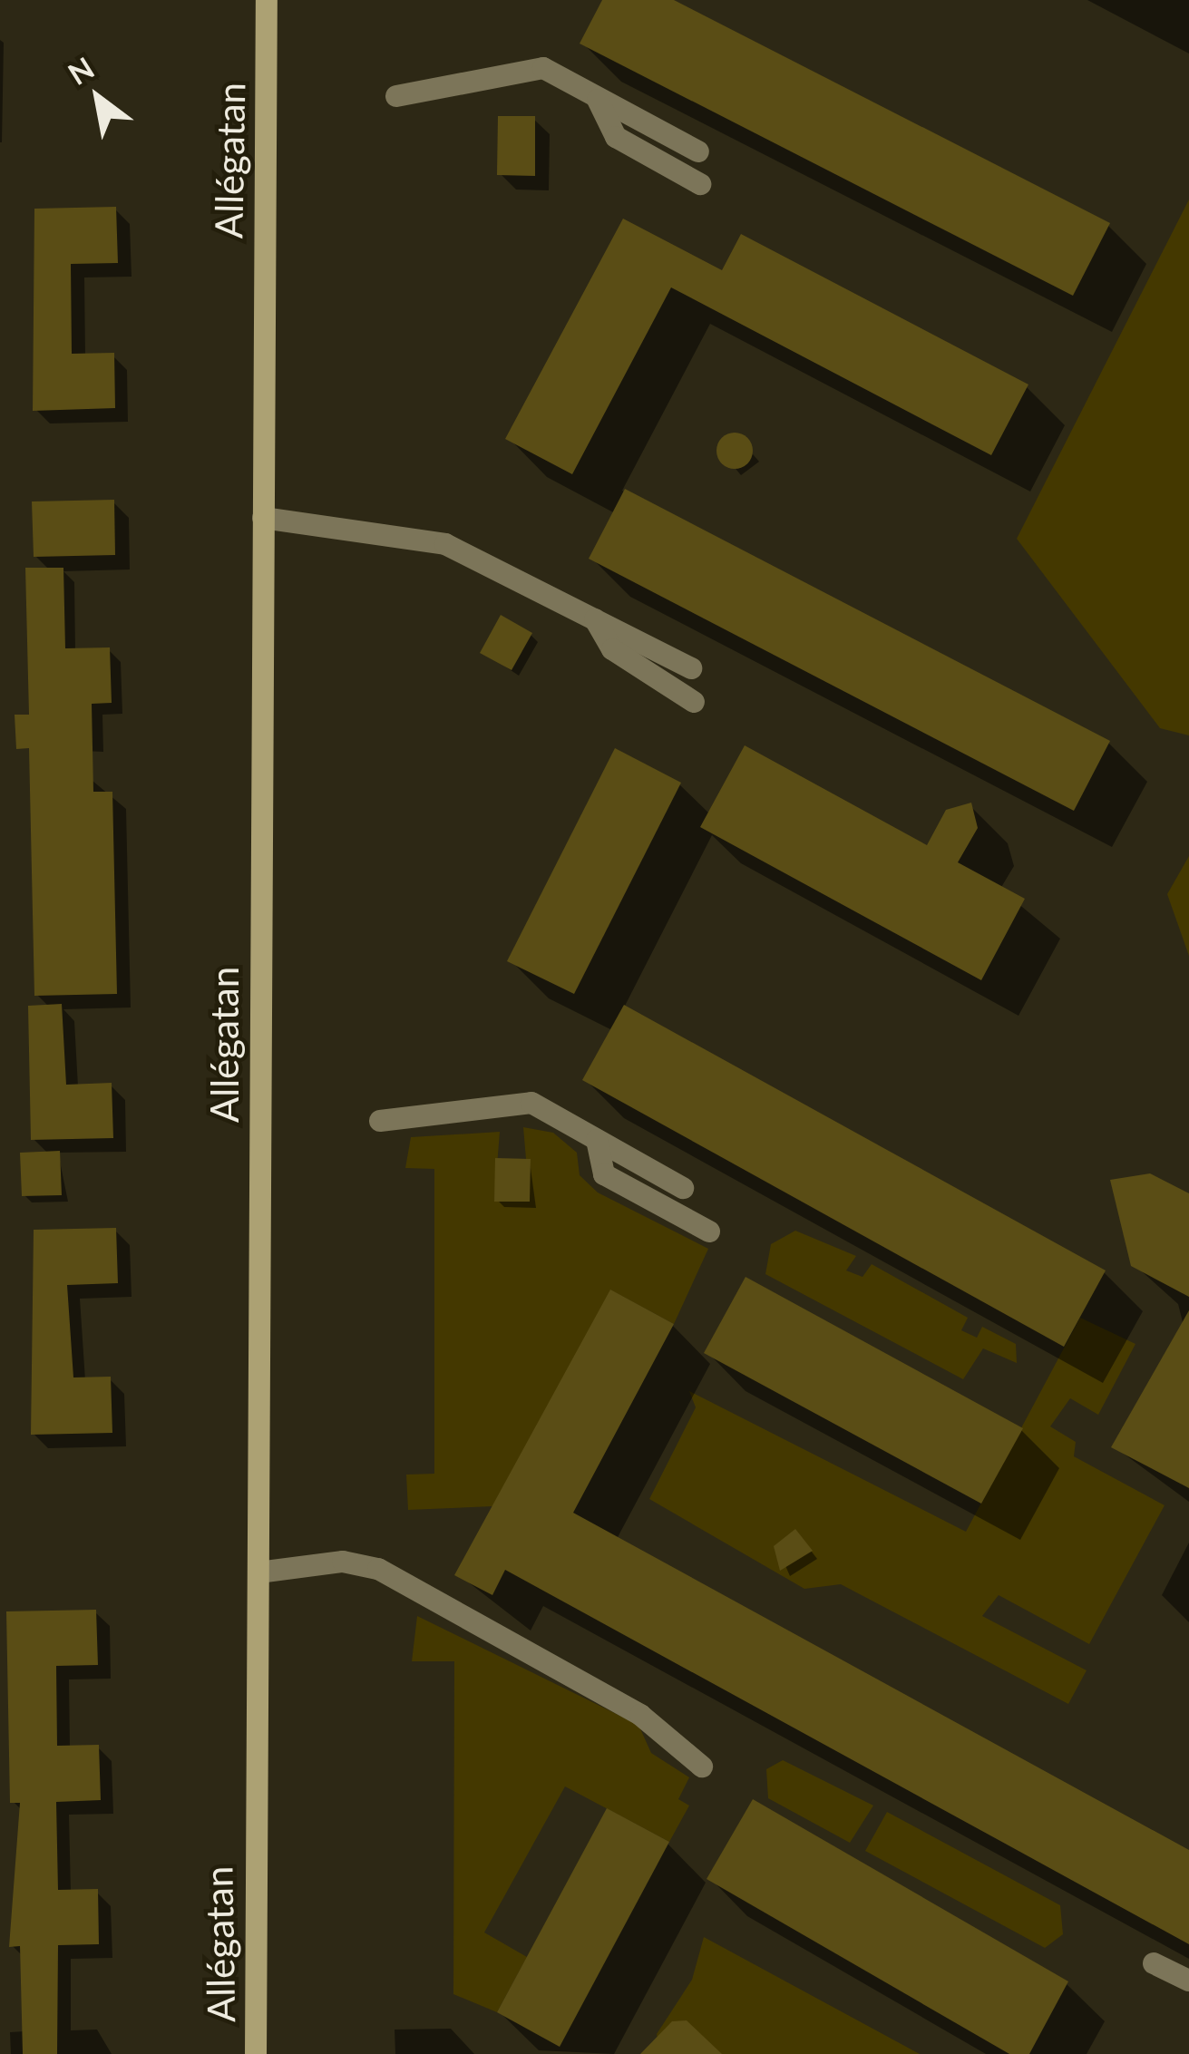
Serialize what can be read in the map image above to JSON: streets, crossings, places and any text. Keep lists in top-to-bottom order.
{
  "streets": {
    "street": ["Allégatan"]
  },
  "north": "top left"
}
